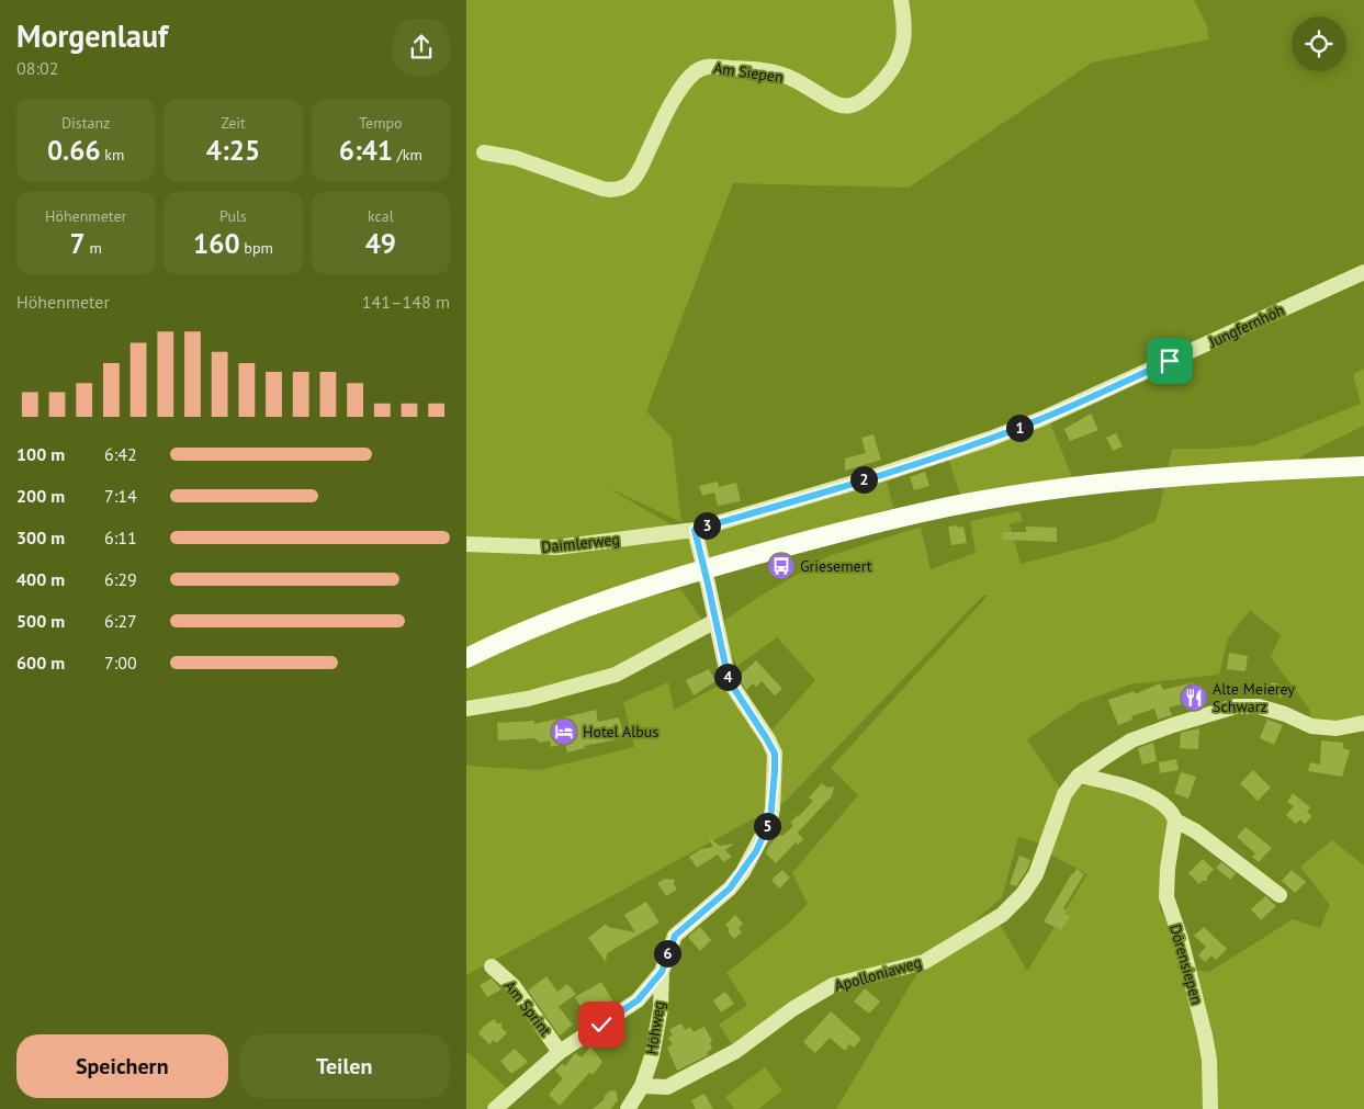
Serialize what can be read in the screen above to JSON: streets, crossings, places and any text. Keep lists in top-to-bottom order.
{
  "streets": {
    "street": [
      "Am Siepen",
      "Jungfernhöh",
      "Daimlerweg",
      "Dörensiepen",
      "Apolloniaweg",
      "Am Sprint",
      "Höhweg"
    ]
  },
  "crossings": [
    ["Jungfernhöh", "Daimlerweg"],
    ["Jungfernhöh", "Höhweg"],
    ["Daimlerweg", "Höhweg"],
    ["Apolloniaweg", "Höhweg"],
    ["Am Sprint", "Höhweg"]
  ],
  "places": {
    "bus stop": ["Griesemert"],
    "restaurant": ["Alte Meierey Schwarz"],
    "hotel": ["Hotel Albus"]
  },
  "page": {
    "heading": ["Morgenlauf", "08:02"],
    "stats": [
      ["Distanz", "0.66 km"],
      ["Zeit", "4:25"],
      ["Tempo", "6:41 /km"],
      ["Höhenmeter", "7 m"],
      ["Puls", "160 bpm"],
      ["kcal", "49"]
    ],
    "chart": ["Höhenmeter", "141–148 m"],
    "pins": [
      "1",
      "2",
      "3",
      "4",
      "5",
      "6"
    ],
    "list": [
      {
        "name": "100 m",
        "note": "6:42"
      },
      {
        "name": "200 m",
        "note": "7:14"
      },
      {
        "name": "300 m",
        "note": "6:11"
      },
      {
        "name": "400 m",
        "note": "6:29"
      },
      {
        "name": "500 m",
        "note": "6:27"
      },
      {
        "name": "600 m",
        "note": "7:00"
      }
    ],
    "buttons": ["Speichern", "Teilen"]
  }
}
